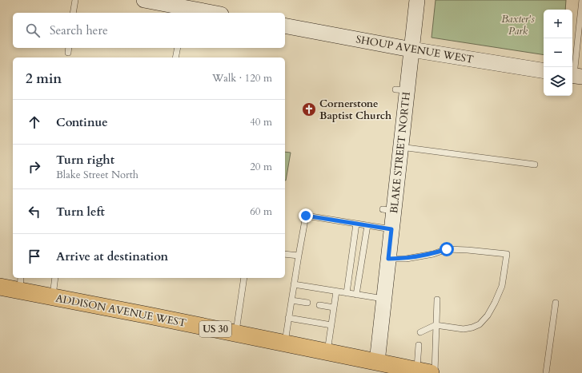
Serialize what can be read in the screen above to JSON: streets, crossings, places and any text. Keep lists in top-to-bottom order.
{
  "streets": {
    "main road": ["ADDISON AVENUE WEST", "US 30"],
    "street": ["SHOUP AVENUE WEST", "BLAKE STREET NORTH"]
  },
  "crossings": [
    ["SHOUP AVENUE WEST", "BLAKE STREET NORTH"],
    ["BLAKE STREET NORTH", "ADDISON AVENUE WEST"]
  ],
  "parks": ["Baxter's Park"],
  "places": {
    "church": ["Cornerstone Baptist Church"]
  },
  "page": {
    "map_buttons": ["+", "−"],
    "search": "Search here",
    "heading": ["2 min", "Walk · 120 m"],
    "list": [
      ["Continue", "40 m"],
      ["Turn right", "Blake Street North", "20 m"],
      ["Turn left", "60 m"],
      "Arrive at destination"
    ]
  }
}
